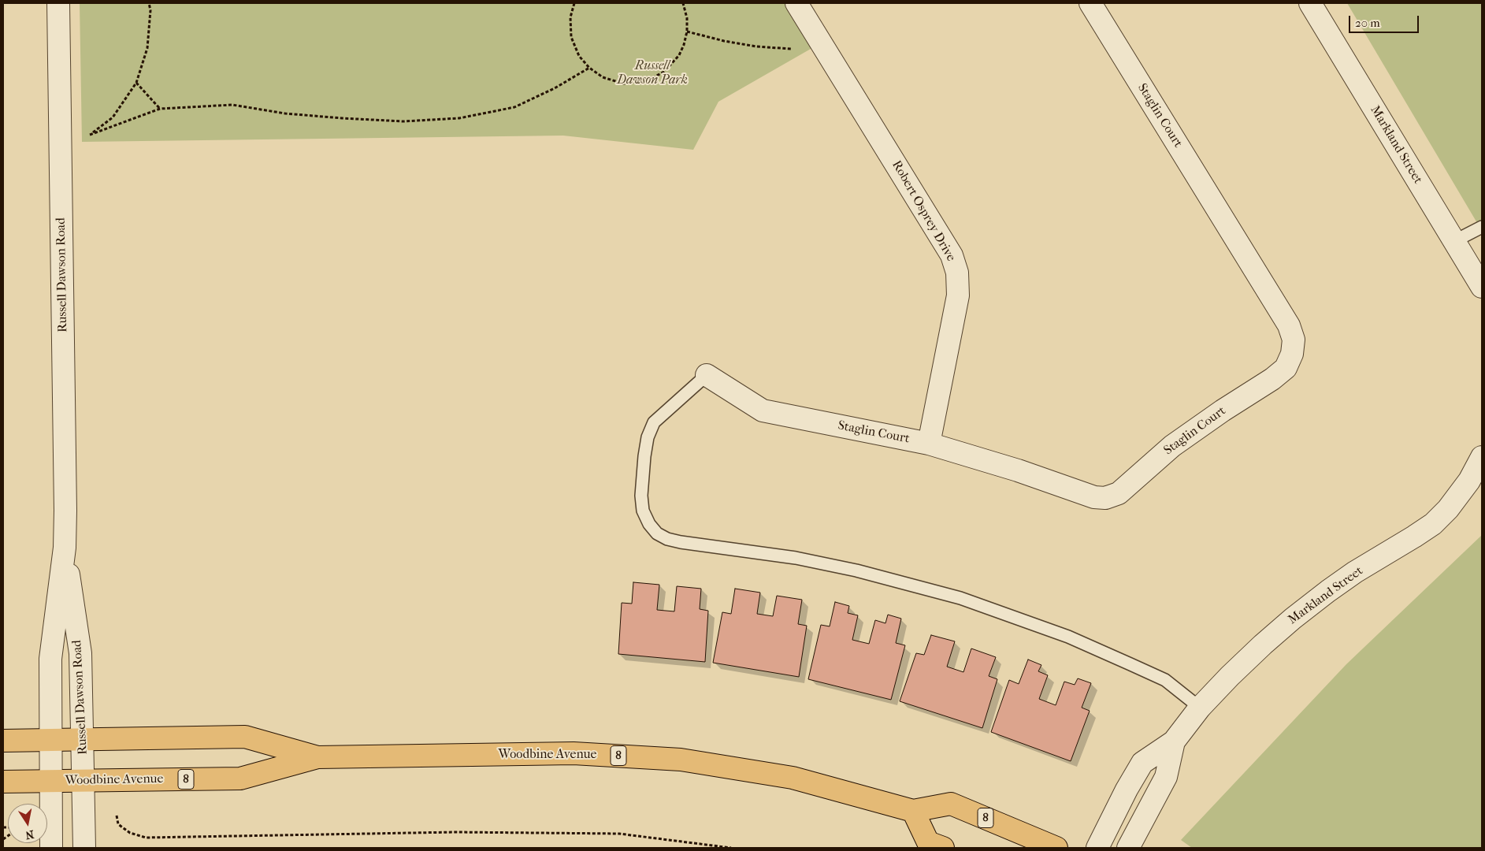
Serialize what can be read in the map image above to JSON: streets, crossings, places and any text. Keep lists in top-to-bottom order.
{
  "streets": {
    "main road": ["Woodbine Avenue", "8"],
    "street": [
      "Staglin Court",
      "Markland Street",
      "Robert Osprey Drive",
      "Russell Dawson Road"
    ]
  },
  "crossings": [
    ["Staglin Court", "Robert Osprey Drive"],
    ["Russell Dawson Road", "Woodbine Avenue"]
  ],
  "parks": ["Russell Dawson Park"],
  "scale_bar": "20 m",
  "north": "bottom"
}
